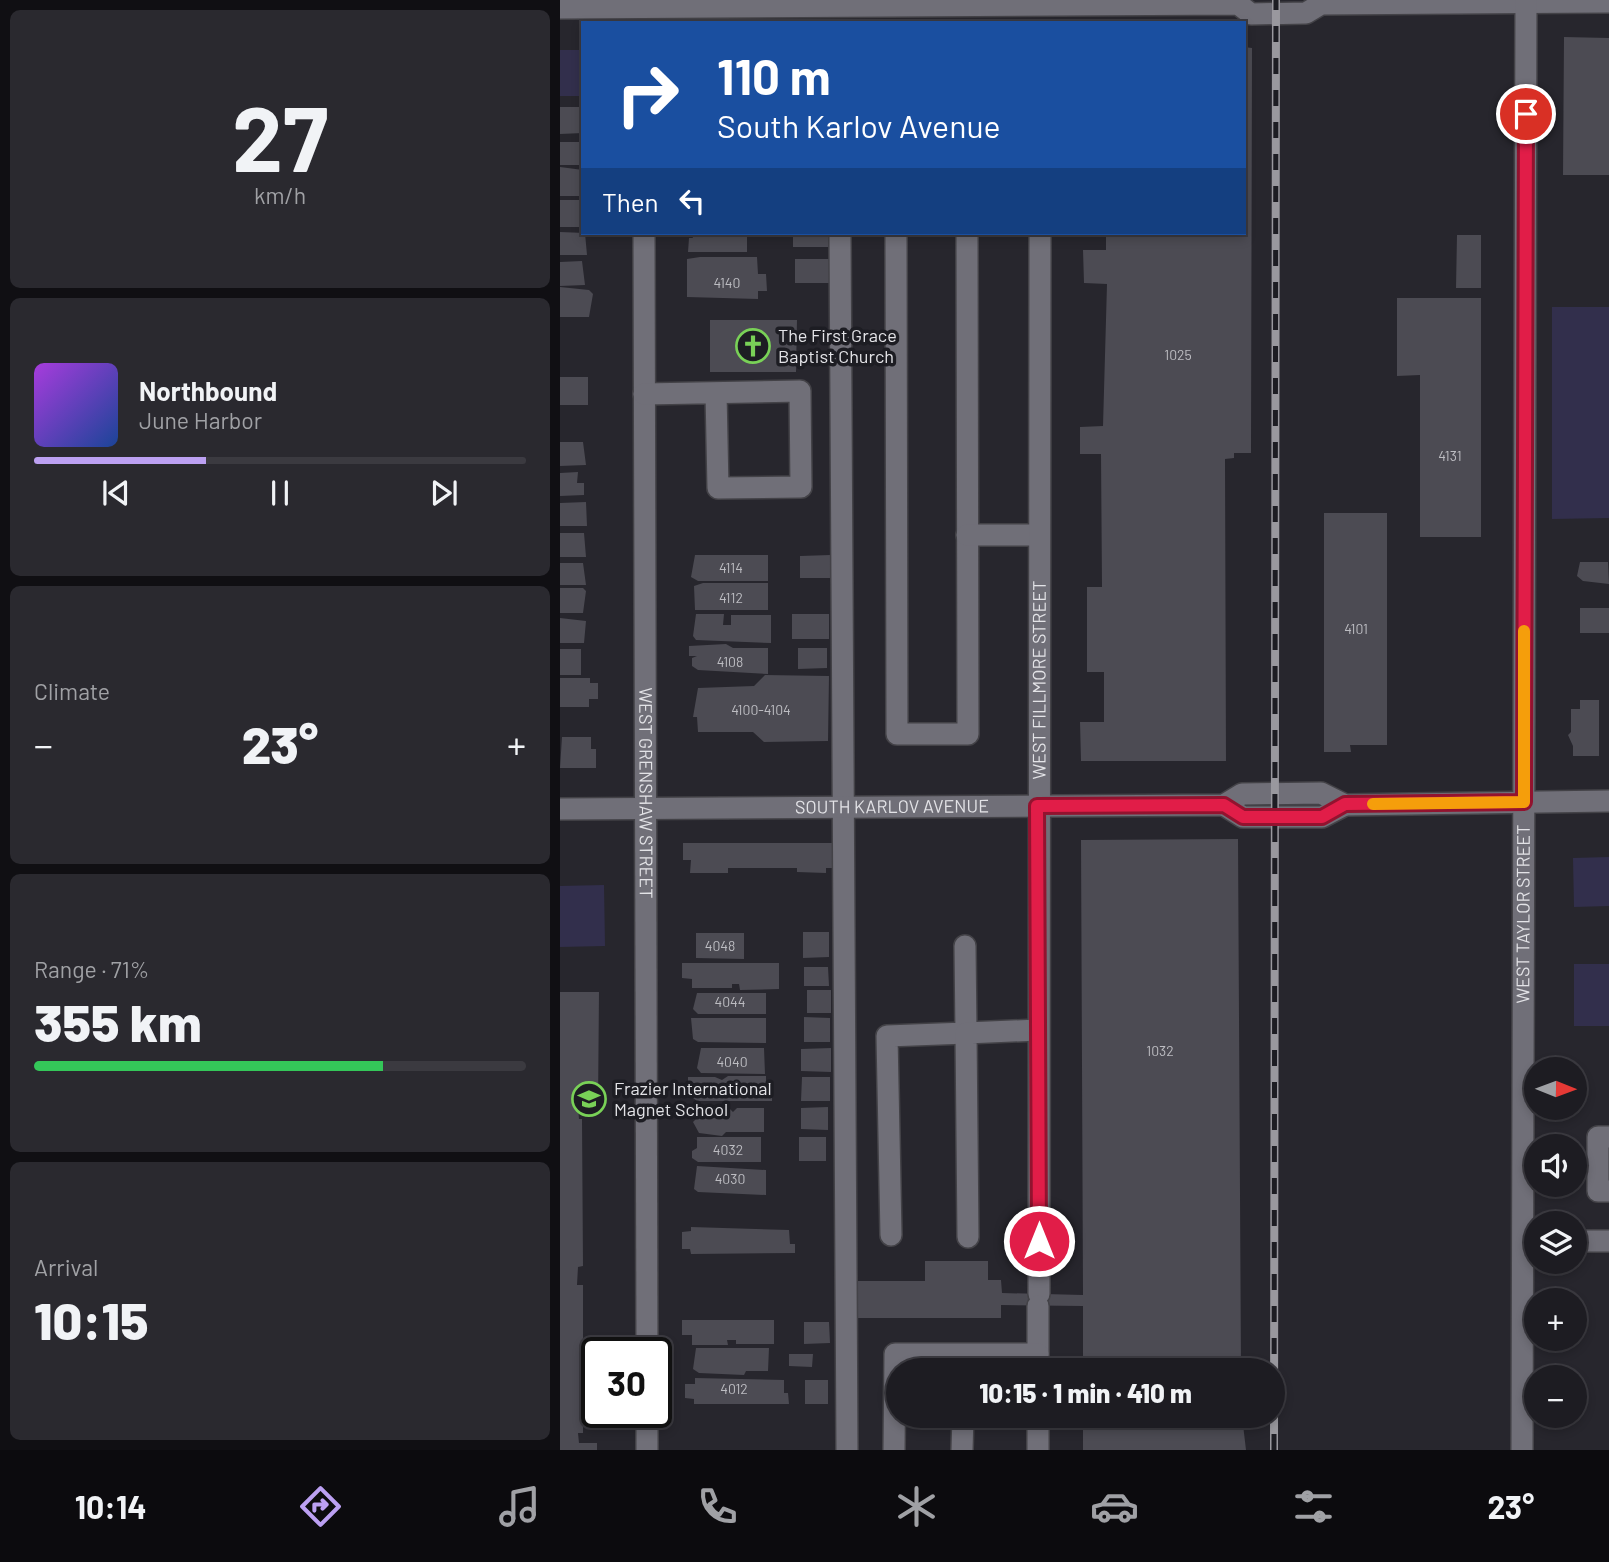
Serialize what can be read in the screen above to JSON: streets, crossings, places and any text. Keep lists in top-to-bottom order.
{
  "streets": {
    "street": [
      "WEST FILLMORE STREET",
      "WEST GRENSHAW STREET",
      "SOUTH KARLOV AVENUE",
      "WEST TAYLOR STREET"
    ]
  },
  "crossings": [
    ["WEST FILLMORE STREET", "SOUTH KARLOV AVENUE"],
    ["WEST GRENSHAW STREET", "SOUTH KARLOV AVENUE"],
    ["SOUTH KARLOV AVENUE", "WEST TAYLOR STREET"]
  ],
  "places": {
    "church": ["The First Grace Baptist Church"],
    "school or university": ["Frazier International Magnet School"]
  },
  "house_numbers": [
    "4140",
    "1025",
    "4131",
    "4114",
    "4112",
    "4101",
    "4108",
    "4100-4104",
    "4048",
    "4044",
    "1032",
    "4040",
    "4032",
    "4030",
    "4012"
  ],
  "north": "right",
  "page": {
    "tile": [
      ["27", "km/h"],
      "Climate",
      ["Range · 71%", "355 km"],
      ["Arrival", "10:15"]
    ],
    "turn": ["110 m", "South Karlov Avenue"],
    "then": "Then",
    "song": ["Northbound", "June Harbor"],
    "heat": ["−", "23°", "+"],
    "map_buttons": ["+", "−"],
    "limit": "30",
    "trip": "10:15 · 1 min · 410 m",
    "tabs": ["10:14", "23°"]
  }
}
